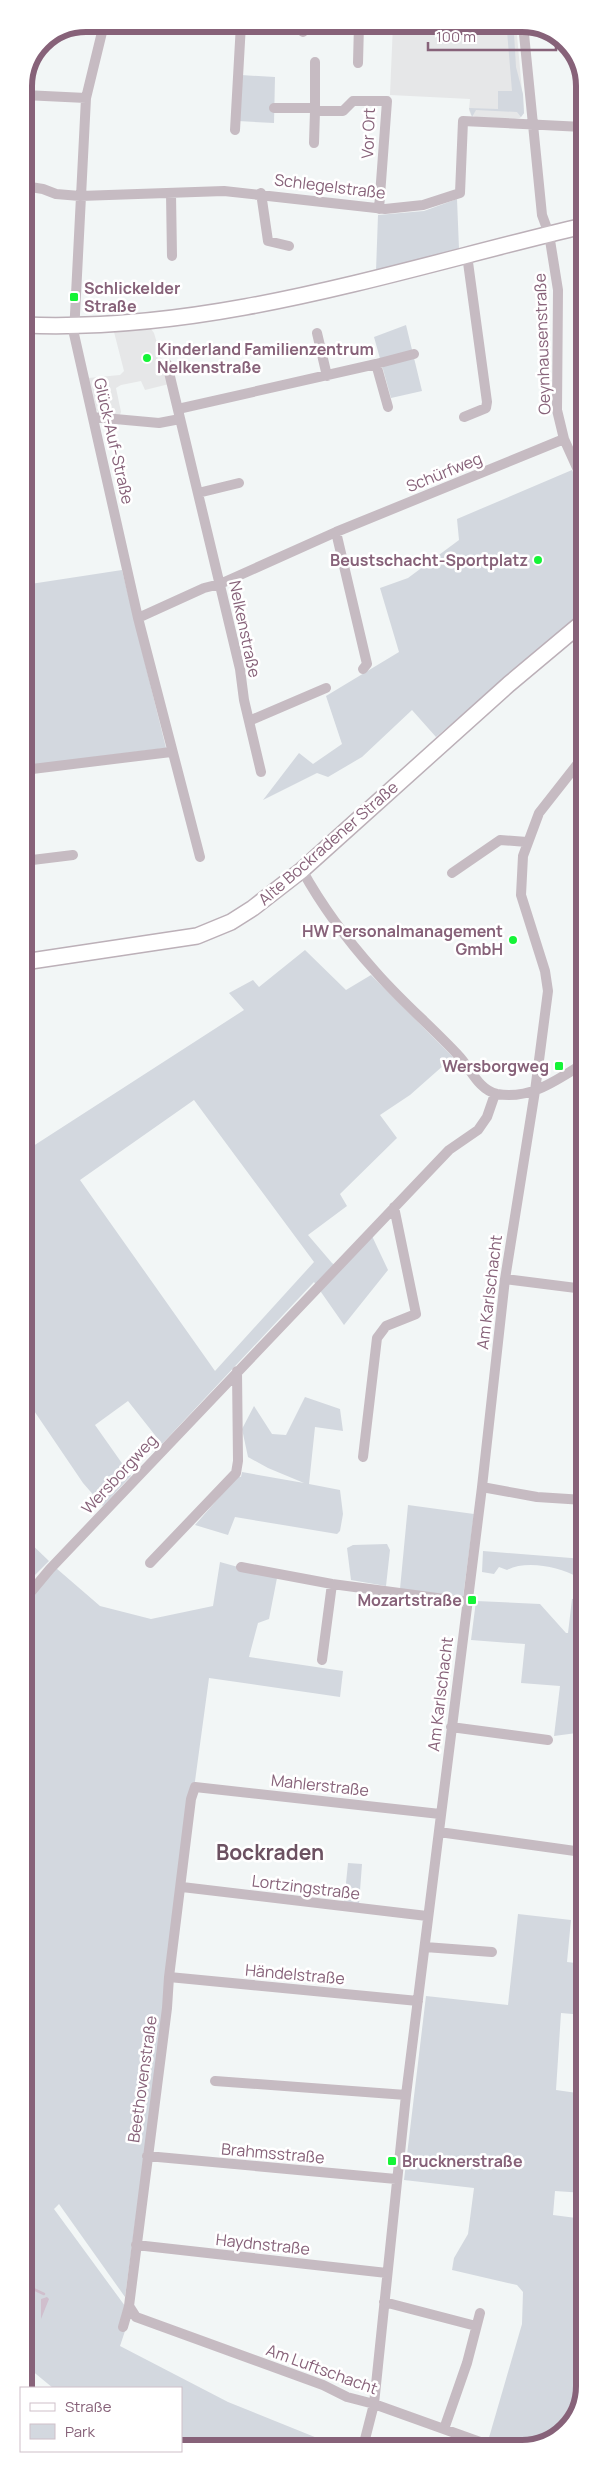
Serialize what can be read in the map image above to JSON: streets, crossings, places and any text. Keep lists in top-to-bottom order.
{
  "streets": {
    "street": [
      "Vor Ort",
      "Schlegelstraße",
      "Oeynhausenstraße",
      "Glück-Auf-Straße",
      "Schürfweg",
      "Nelkenstraße",
      "Alte Bockradener Straße",
      "Am Karlschacht",
      "Wersborgweg",
      "Mahlerstraße",
      "Lortzingstraße",
      "Händelstraße",
      "Beethovenstraße",
      "Brahmsstraße",
      "Haydnstraße",
      "Am Luftschacht"
    ]
  },
  "crossings": [
    ["Vor Ort", "Schlegelstraße"],
    ["Schlegelstraße", "Oeynhausenstraße"],
    ["Schlegelstraße", "Glück-Auf-Straße"],
    ["Oeynhausenstraße", "Schürfweg"],
    ["Glück-Auf-Straße", "Schürfweg"],
    ["Schürfweg", "Nelkenstraße"],
    ["Am Karlschacht", "Mahlerstraße"],
    ["Am Karlschacht", "Lortzingstraße"],
    ["Am Karlschacht", "Händelstraße"],
    ["Am Karlschacht", "Brahmsstraße"],
    ["Am Karlschacht", "Haydnstraße"],
    ["Am Karlschacht", "Am Luftschacht"],
    ["Mahlerstraße", "Beethovenstraße"],
    ["Lortzingstraße", "Beethovenstraße"],
    ["Händelstraße", "Beethovenstraße"],
    ["Beethovenstraße", "Brahmsstraße"],
    ["Beethovenstraße", "Haydnstraße"],
    ["Beethovenstraße", "Am Luftschacht"]
  ],
  "districts": ["Bockraden"],
  "places": {
    "transit": [
      "Schlickelder Straße",
      "Wersborgweg",
      "Mozartstraße",
      "Brucknerstraße"
    ],
    "other": ["Kinderland Familienzentrum Nelkenstraße", "Beustschacht-Sportplatz", "HW Personalmanagement GmbH"]
  },
  "legend": ["Straße", "Park"],
  "scale_bar": "100 m"
}
